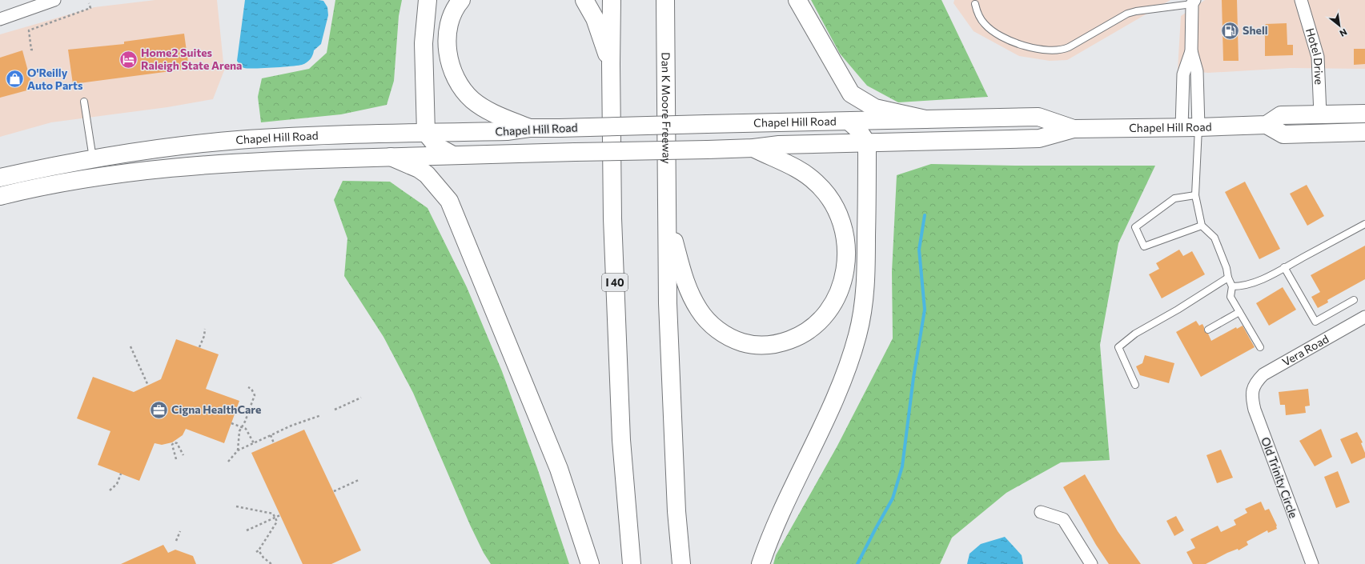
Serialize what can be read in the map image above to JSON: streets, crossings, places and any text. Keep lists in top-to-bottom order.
{
  "streets": {
    "main road": ["Dan K Moore Freeway", "Chapel Hill Road", "I 40"],
    "street": ["Hotel Drive", "Vera Road", "Old Trinity Circle"]
  },
  "crossings": [
    ["Vera Road", "Old Trinity Circle"]
  ],
  "places": {
    "fuel station": ["Shell"],
    "hotel": ["Home2 Suites Raleigh State Arena"],
    "shop": ["O'Reilly Auto Parts"],
    "office": ["Cigna HealthCare"]
  },
  "north": "bottom right"
}
